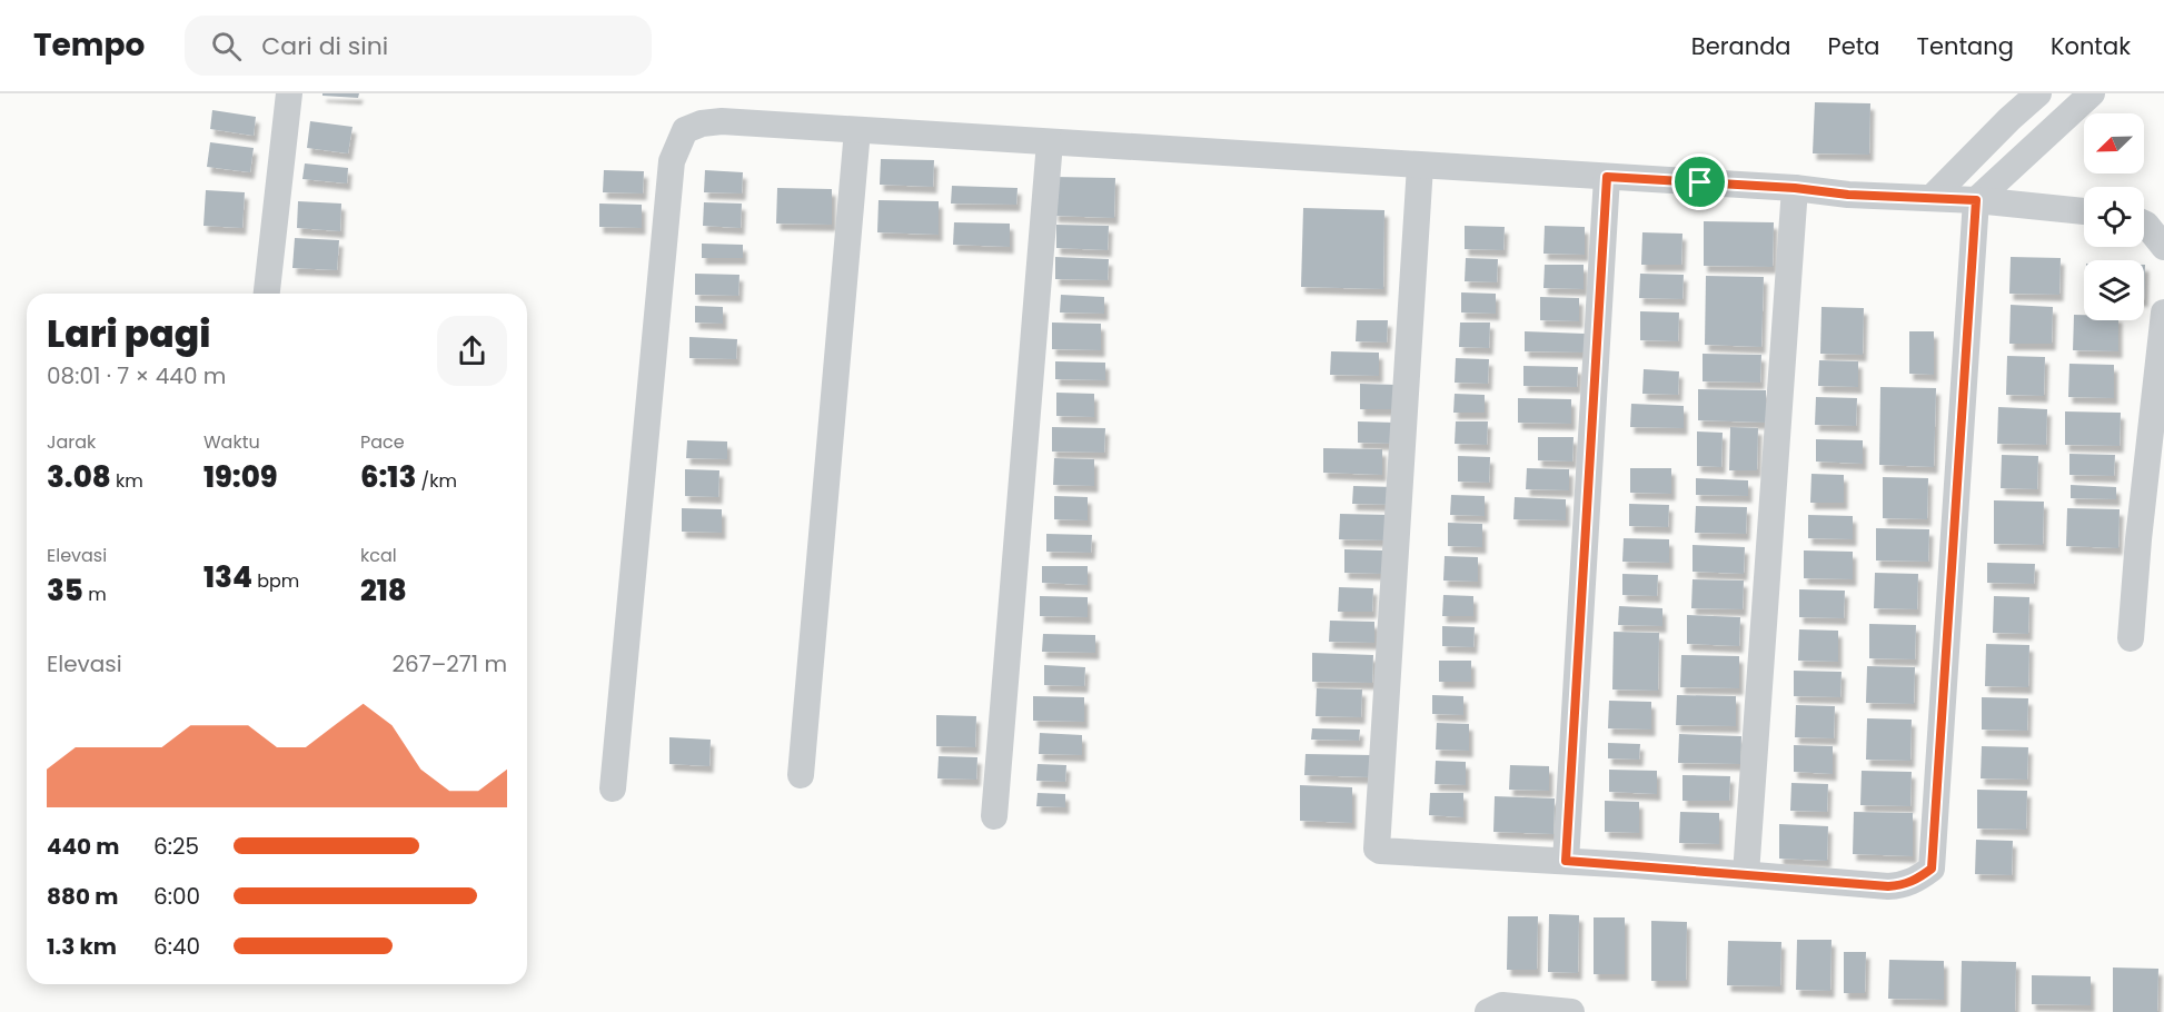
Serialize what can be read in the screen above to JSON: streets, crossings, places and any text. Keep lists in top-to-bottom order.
{
  "north": "bottom left",
  "page": {
    "header": "Tempo",
    "search": "Cari di sini",
    "nav": [
      "Beranda",
      "Peta",
      "Tentang",
      "Kontak"
    ],
    "heading": ["Lari pagi", "08:01 · 7 × 440 m"],
    "stats": [
      ["Jarak", "3.08 km"],
      ["Waktu", "19:09"],
      ["Pace", "6:13 /km"],
      ["Elevasi", "35 m"],
      ["134 bpm"],
      ["kcal", "218"]
    ],
    "chart": ["Elevasi", "267–271 m"],
    "list": [
      {
        "name": "440 m",
        "note": "6:25"
      },
      {
        "name": "880 m",
        "note": "6:00"
      },
      {
        "name": "1.3 km",
        "note": "6:40"
      }
    ]
  }
}
